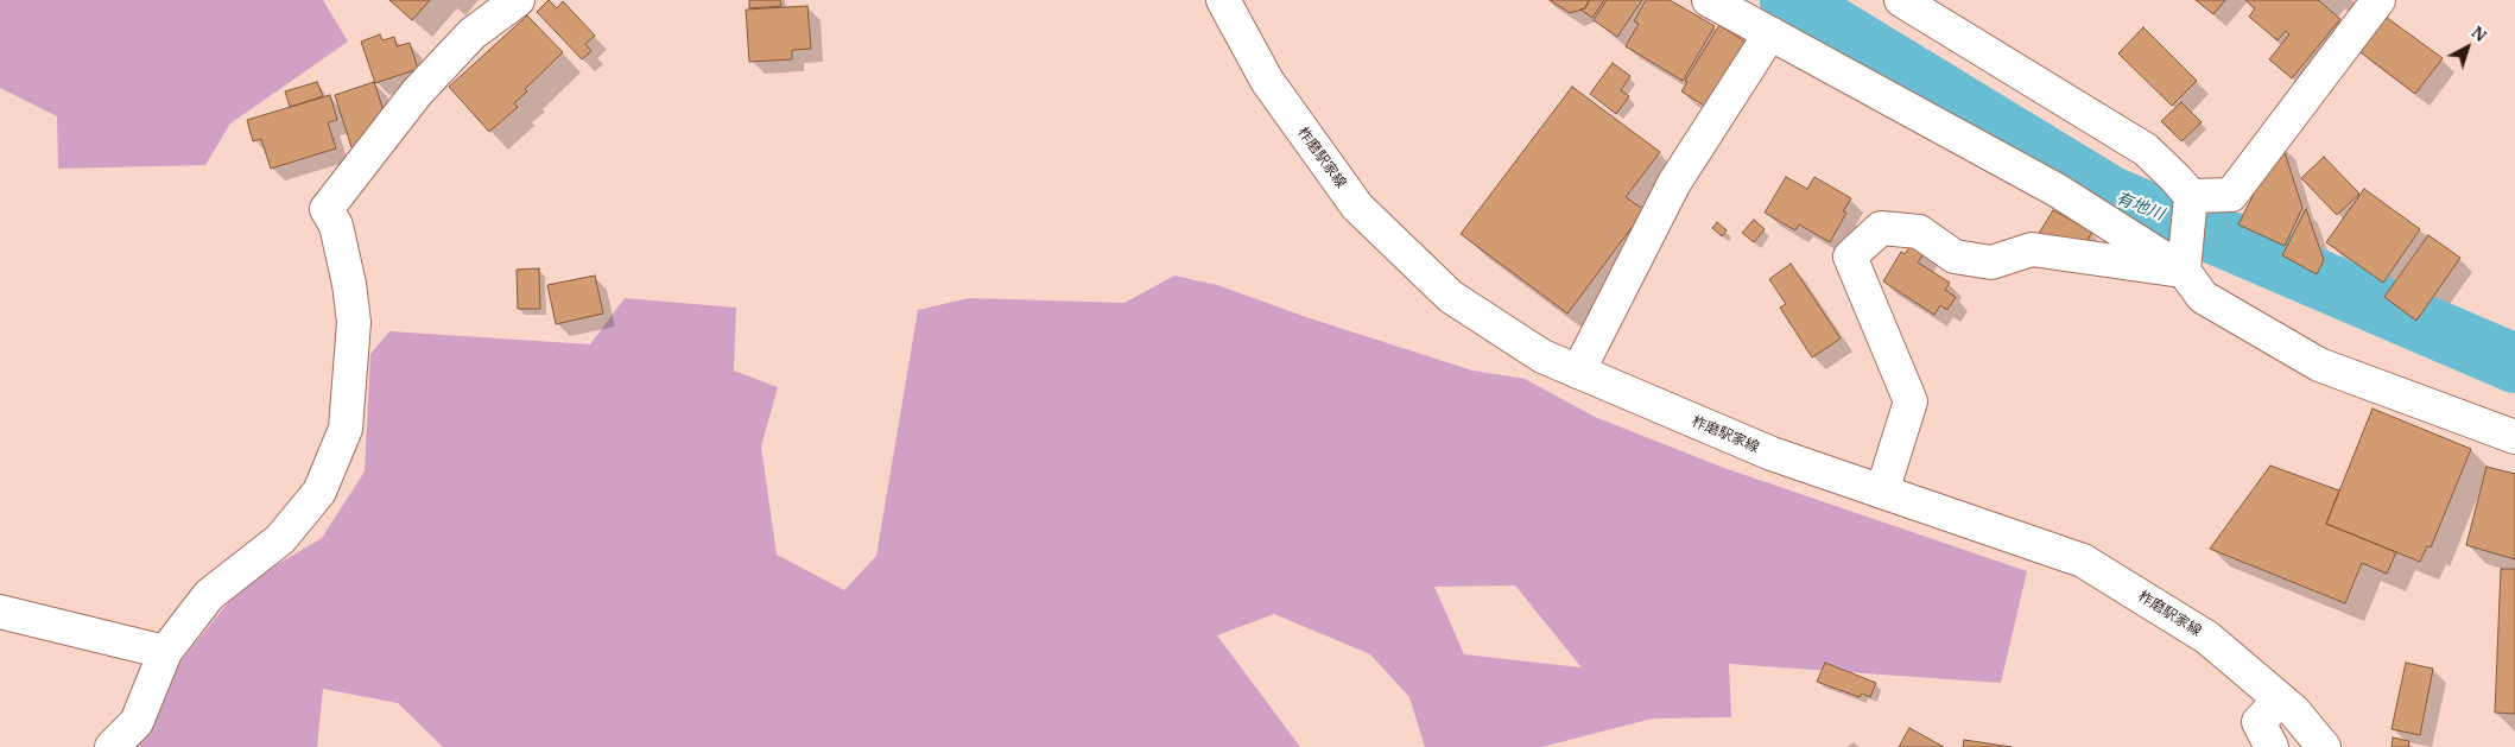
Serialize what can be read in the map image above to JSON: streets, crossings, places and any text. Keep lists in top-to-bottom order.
{
  "streets": {
    "street": ["柞磨駅家線"]
  },
  "water": ["有地川"],
  "north": "top right"
}
